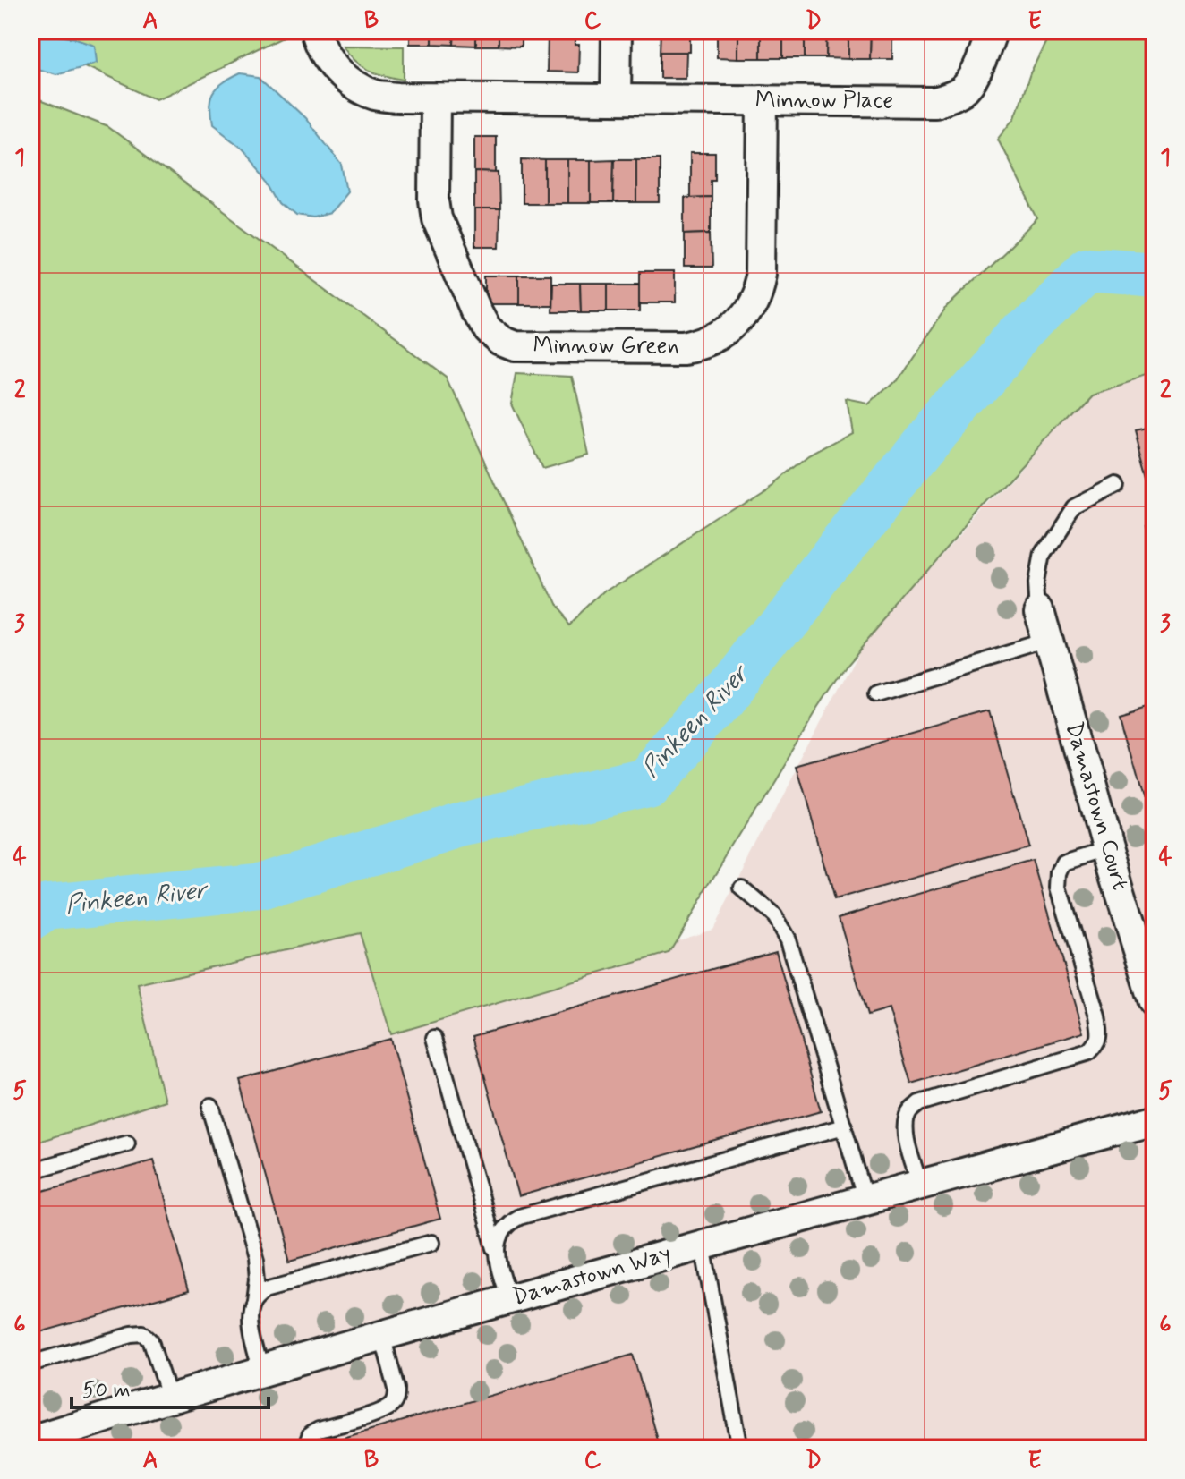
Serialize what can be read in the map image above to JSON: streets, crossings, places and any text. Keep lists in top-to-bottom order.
{
  "streets": {
    "street": [
      "Minnow Place",
      "Minnow Green",
      "Damastown Court",
      "Damastown Way"
    ]
  },
  "crossings": [
    ["Minnow Place", "Minnow Green"]
  ],
  "water": ["Pinkeen River"],
  "scale_bar": "50 m",
  "grid": {
    "columns": [
      "A",
      "B",
      "C",
      "D",
      "E"
    ],
    "rows": [
      "1",
      "2",
      "3",
      "4",
      "5",
      "6"
    ]
  }
}
